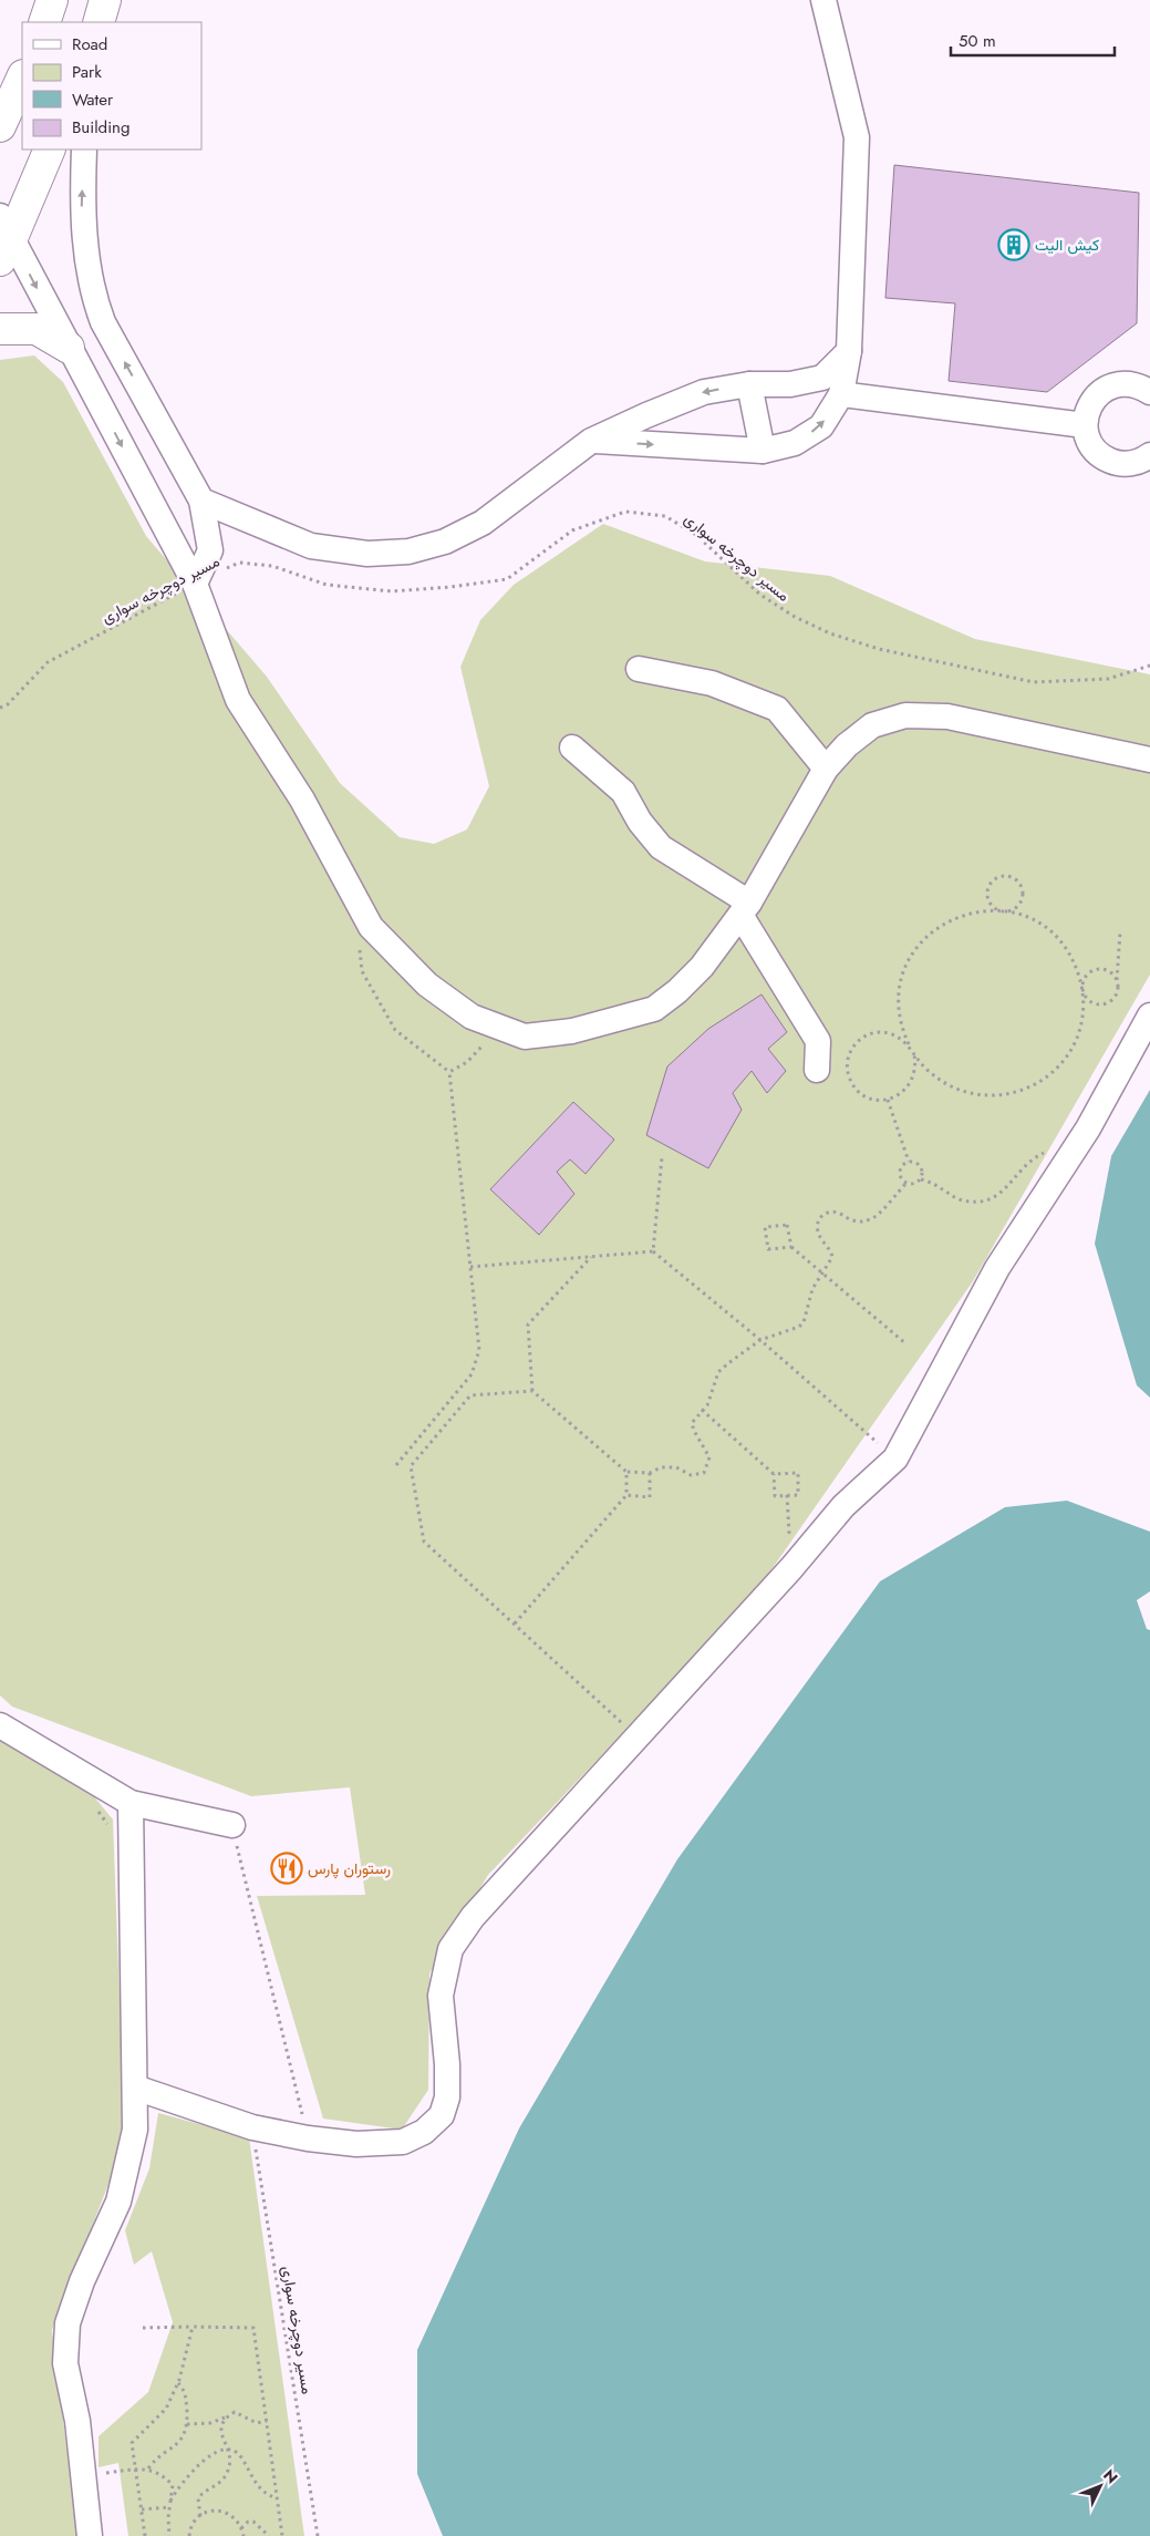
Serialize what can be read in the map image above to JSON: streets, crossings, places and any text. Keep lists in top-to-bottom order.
{
  "streets": {
    "path": ["مسیر دوچرخه سواری"]
  },
  "places": {
    "building": ["کیش الیت"],
    "restaurant": ["رستوران پارس"]
  },
  "legend": [
    "Road",
    "Park",
    "Water",
    "Building"
  ],
  "scale_bar": "50 m",
  "north": "top right"
}
